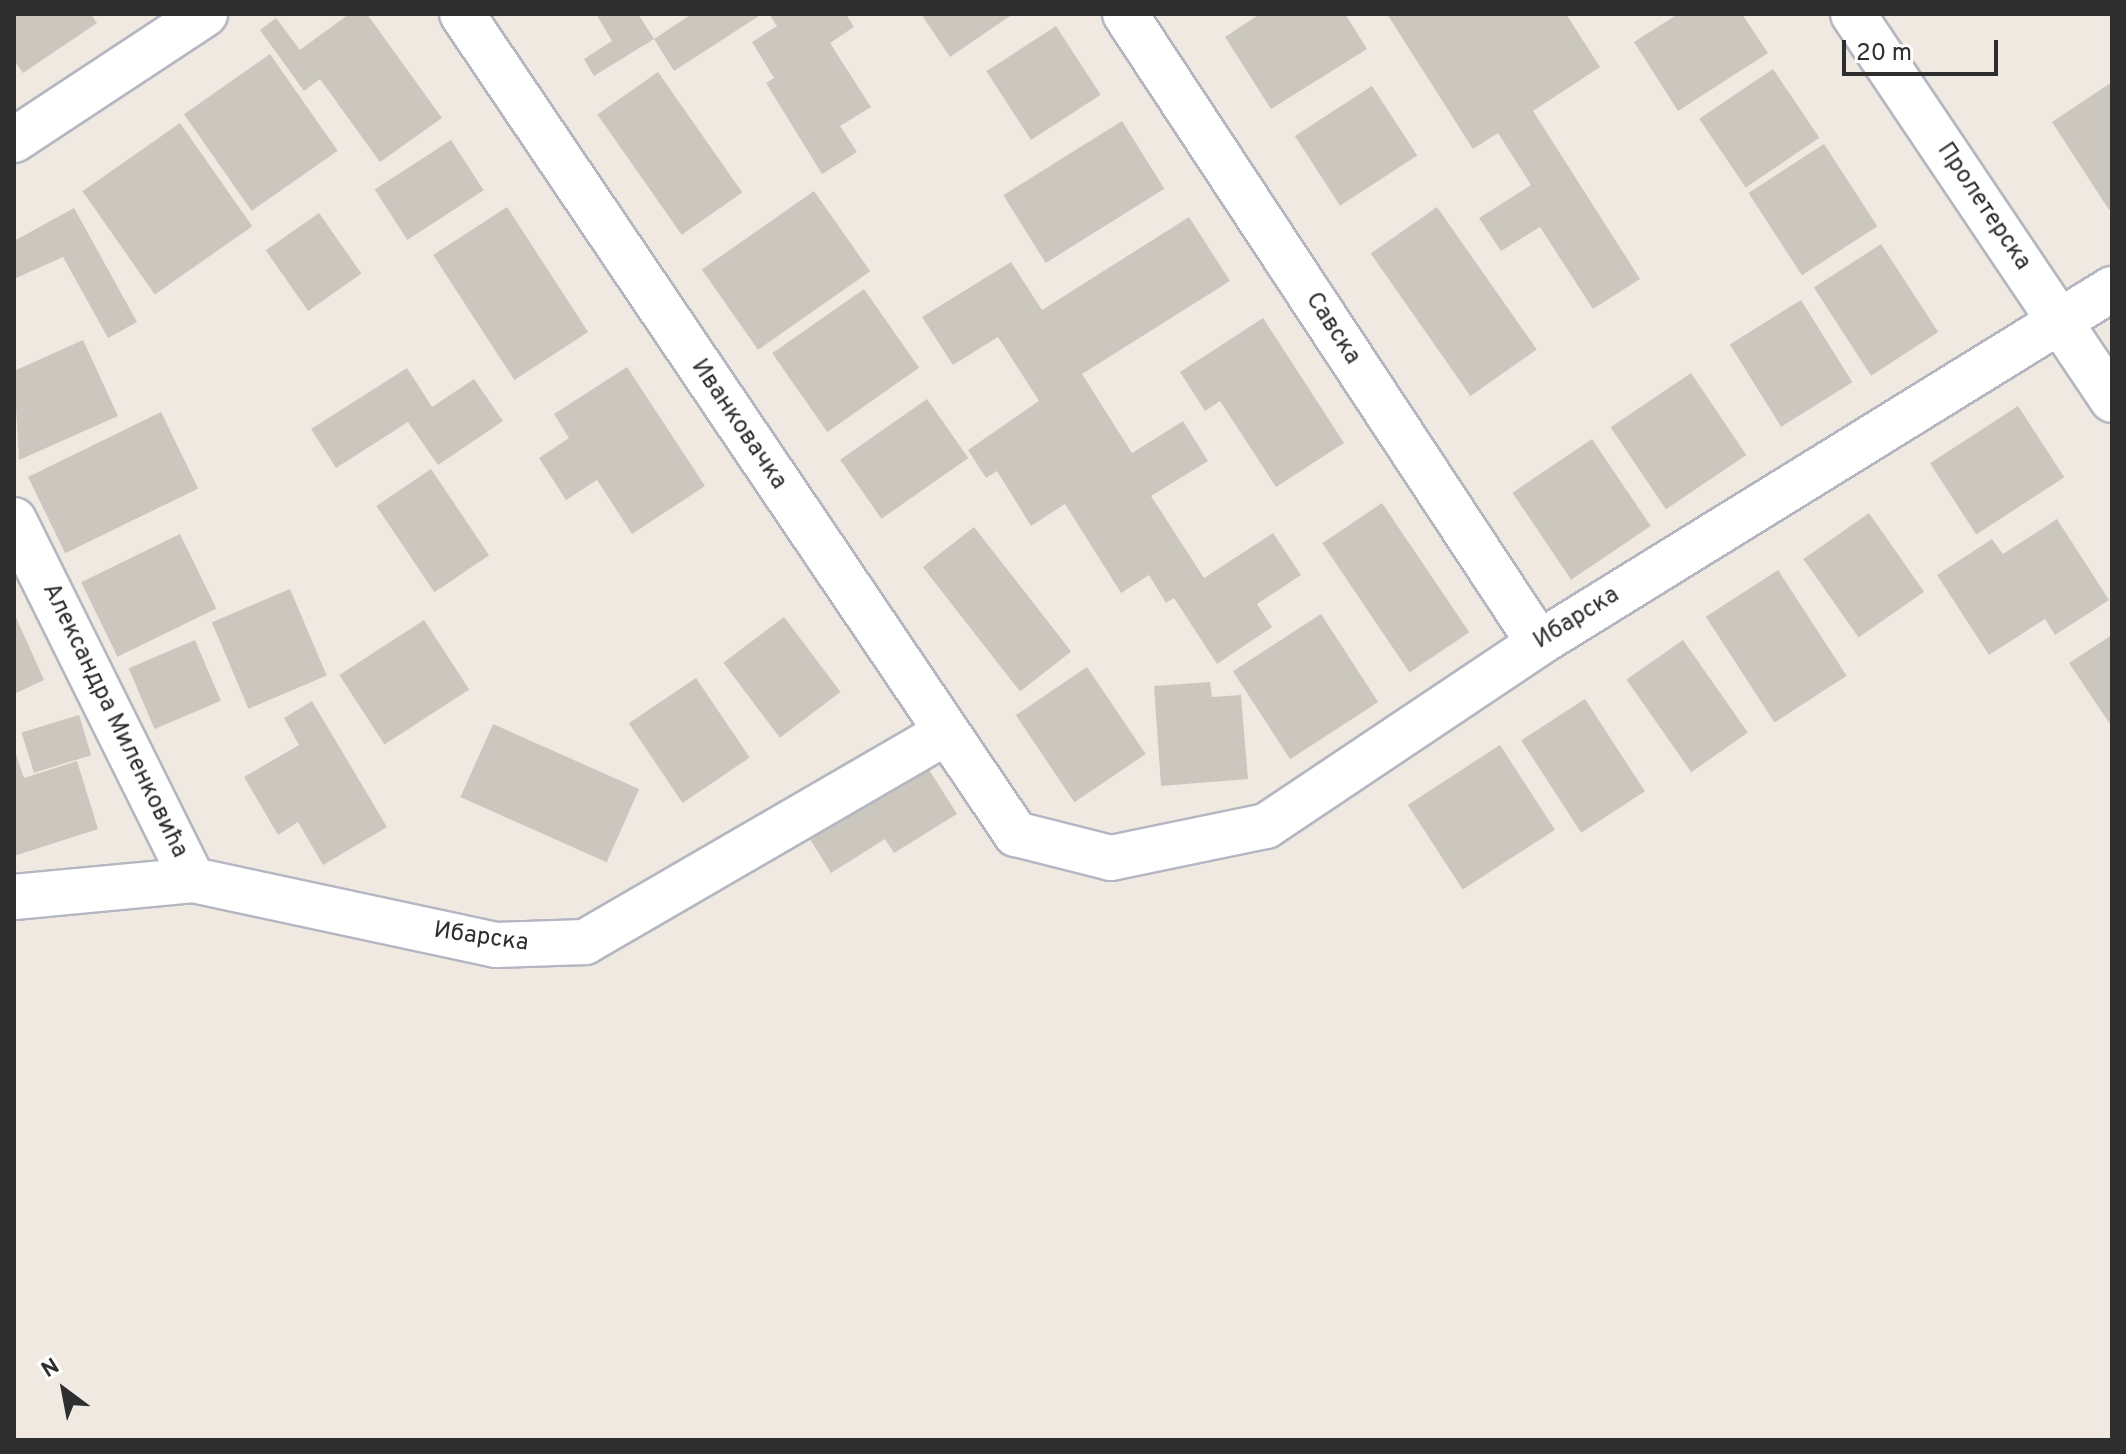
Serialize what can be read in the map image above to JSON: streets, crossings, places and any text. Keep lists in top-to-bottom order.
{
  "streets": {
    "street": [
      "Пролетерска",
      "Савска",
      "Иванковачка",
      "Ибарска",
      "Александра Миленковића"
    ]
  },
  "crossings": [
    ["Пролетерска", "Ибарска"],
    ["Савска", "Ибарска"],
    ["Иванковачка", "Ибарска"],
    ["Ибарска", "Александра Миленковића"]
  ],
  "scale_bar": "20 m",
  "north": "top left"
}
